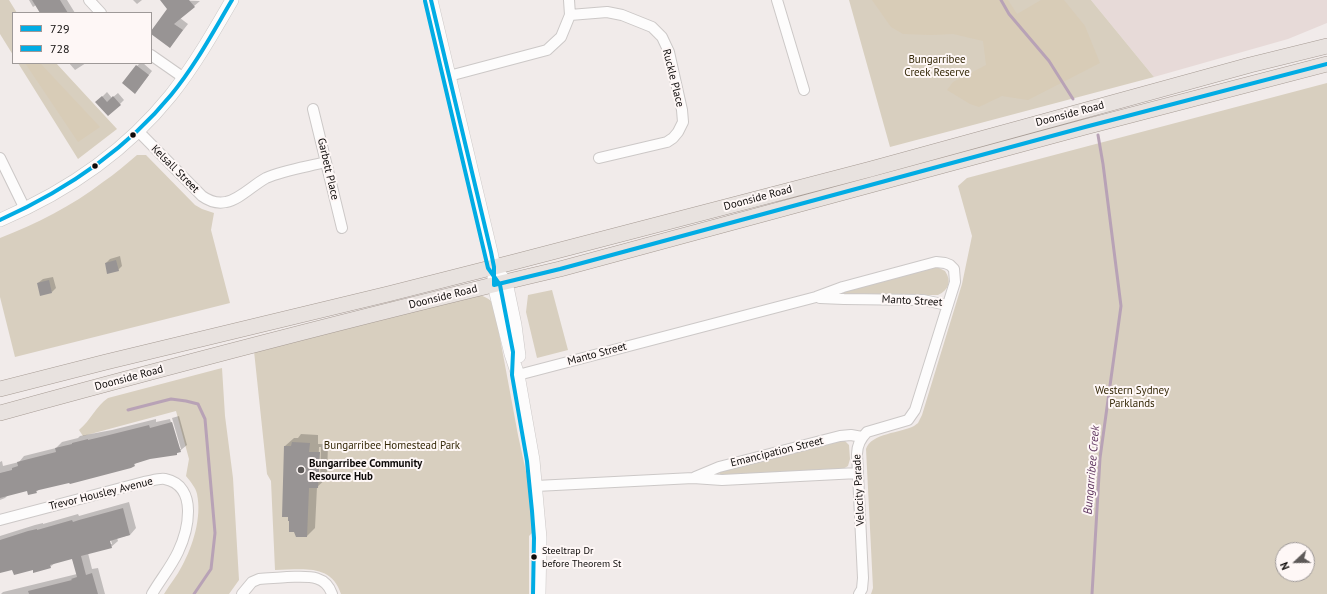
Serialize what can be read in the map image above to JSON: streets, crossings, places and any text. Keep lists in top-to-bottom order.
{
  "streets": {
    "main road": ["Doonside Road"],
    "street": [
      "Ruckle Place",
      "Kelsall Street",
      "Garbett Place",
      "Manto Street",
      "Emancipation Street",
      "Velocity Parade",
      "Trevor Housley Avenue"
    ]
  },
  "crossings": [
    ["Kelsall Street", "Garbett Place"],
    ["Emancipation Street", "Velocity Parade"]
  ],
  "water": ["Bungarribee Creek"],
  "parks": ["Bungarribee Creek Reserve", "Western Sydney Parklands", "Bungarribee Homestead Park"],
  "places": ["Bungarribee Community Resource Hub", "Steeltrap Dr before Theorem St"],
  "lines": ["transit line 729", "transit line 728"],
  "legend": ["729", "728"],
  "north": "left"
}
